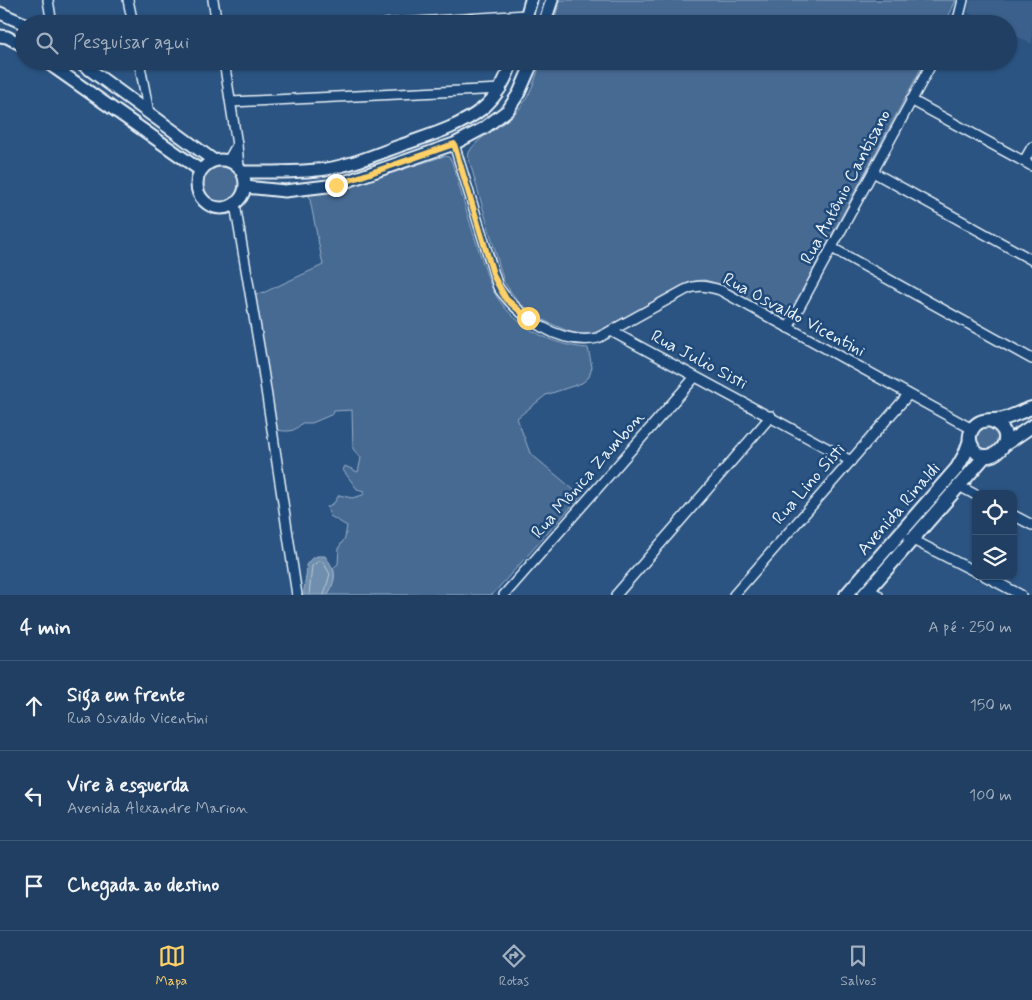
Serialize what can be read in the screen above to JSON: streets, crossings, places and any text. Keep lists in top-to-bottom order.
{
  "streets": {
    "main road": ["Avenida Rinaldi"],
    "street": [
      "Rua Antônio Cantisano",
      "Rua Osvaldo Vicentini",
      "Rua Julio Sisti",
      "Rua Mônica Zambon",
      "Rua Lino Sisti"
    ]
  },
  "crossings": [
    ["Rua Antônio Cantisano", "Rua Osvaldo Vicentini"],
    ["Rua Osvaldo Vicentini", "Rua Julio Sisti"],
    ["Rua Osvaldo Vicentini", "Rua Lino Sisti"],
    ["Rua Osvaldo Vicentini", "Avenida Rinaldi"],
    ["Rua Julio Sisti", "Rua Mônica Zambon"],
    ["Rua Julio Sisti", "Rua Lino Sisti"]
  ],
  "page": {
    "search": "Pesquisar aqui",
    "heading": ["4 min", "A pé · 250 m"],
    "list": [
      ["Siga em frente", "Rua Osvaldo Vicentini", "150 m"],
      ["Vire à esquerda", "Avenida Alexandre Marion", "100 m"],
      "Chegada ao destino"
    ],
    "nav": ["Mapa", "Rotas", "Salvos"]
  }
}
